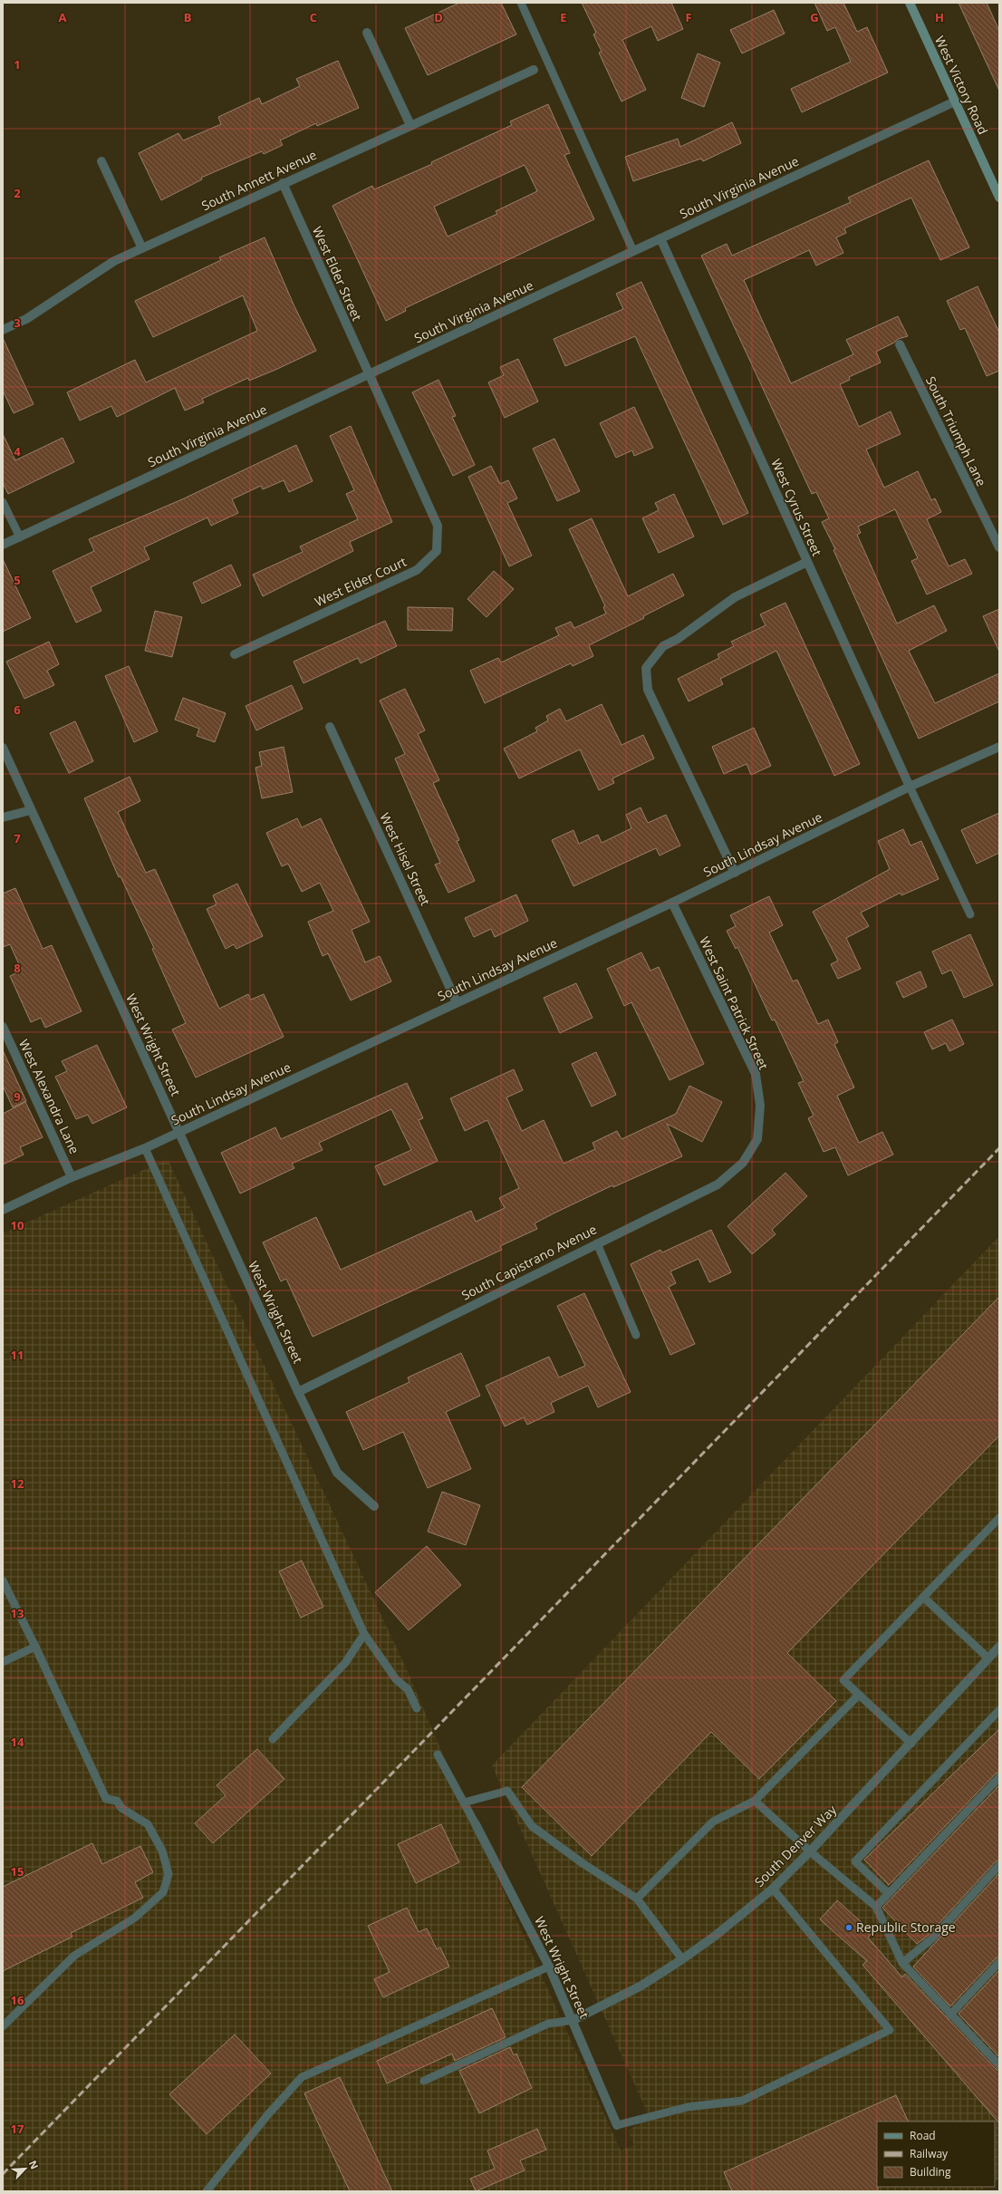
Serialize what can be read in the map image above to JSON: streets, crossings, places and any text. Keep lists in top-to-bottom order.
{
  "streets": {
    "street": [
      "West Victory Road",
      "South Annett Avenue",
      "South Virginia Avenue",
      "West Elder Street",
      "South Triumph Lane",
      "West Cyrus Street",
      "West Elder Court",
      "South Lindsay Avenue",
      "West Hisel Street",
      "West Saint Patrick Street",
      "West Wright Street",
      "West Alexandra Lane",
      "South Capistrano Avenue",
      "South Denver Way"
    ]
  },
  "crossings": [
    ["West Victory Road", "South Virginia Avenue"],
    ["South Annett Avenue", "West Elder Street"],
    ["South Virginia Avenue", "West Elder Street"],
    ["South Virginia Avenue", "West Cyrus Street"],
    ["South Virginia Avenue", "West Elder Court"],
    ["West Elder Street", "West Elder Court"],
    ["West Cyrus Street", "South Lindsay Avenue"],
    ["South Lindsay Avenue", "West Hisel Street"],
    ["South Lindsay Avenue", "West Saint Patrick Street"],
    ["South Lindsay Avenue", "West Wright Street"],
    ["South Lindsay Avenue", "West Alexandra Lane"],
    ["West Saint Patrick Street", "South Capistrano Avenue"],
    ["West Wright Street", "South Capistrano Avenue"],
    ["West Wright Street", "South Denver Way"]
  ],
  "places": ["Republic Storage"],
  "legend": ["Road", "Railway", "Building"],
  "north": "top right",
  "grid": {
    "columns": [
      "A",
      "B",
      "C",
      "D",
      "E",
      "F",
      "G",
      "H"
    ],
    "rows": [
      "1",
      "2",
      "3",
      "4",
      "5",
      "6",
      "7",
      "8",
      "9",
      "10",
      "11",
      "12",
      "13",
      "14",
      "15",
      "16",
      "17"
    ]
  }
}
